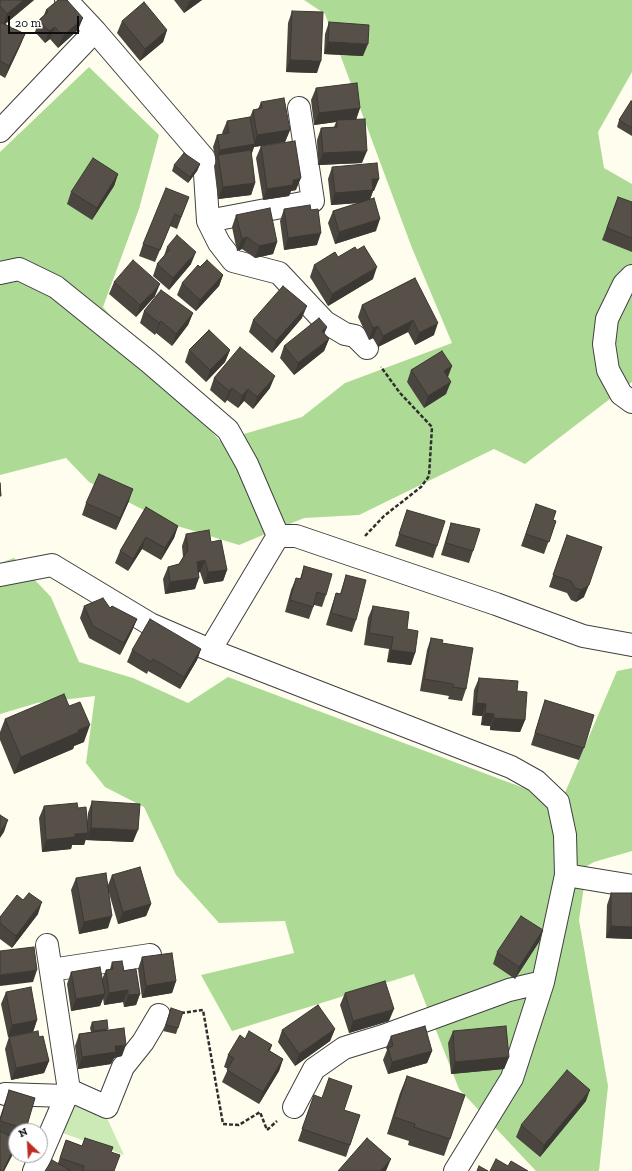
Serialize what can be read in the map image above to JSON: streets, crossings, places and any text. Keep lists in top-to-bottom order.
{
  "scale_bar": "20 m",
  "north": "top left"
}
